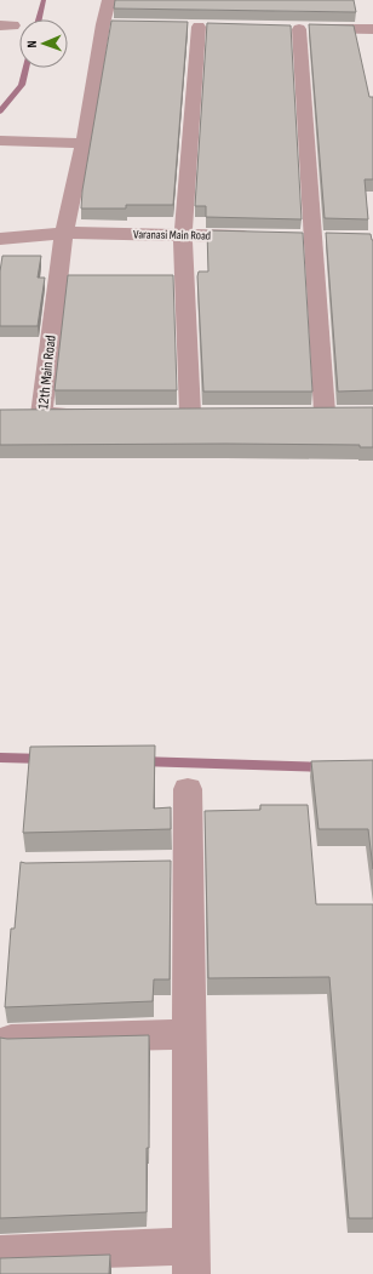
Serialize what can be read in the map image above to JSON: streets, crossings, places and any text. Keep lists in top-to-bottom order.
{
  "streets": {
    "street": ["Varanasi Main Road", "12th Main Road"]
  },
  "crossings": [
    ["Varanasi Main Road", "12th Main Road"]
  ],
  "north": "left"
}
